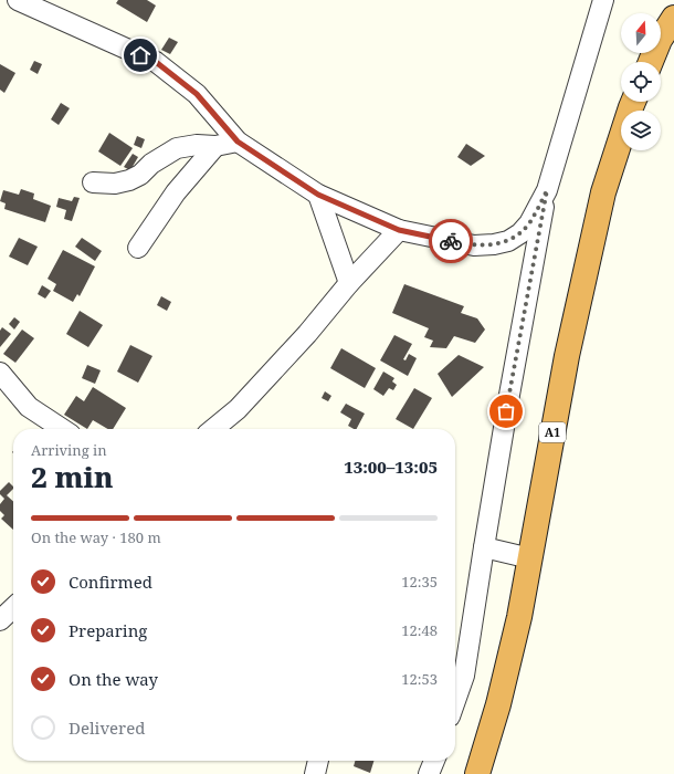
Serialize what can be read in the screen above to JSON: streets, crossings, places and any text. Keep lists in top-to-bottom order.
{
  "streets": {
    "highway": ["A1"]
  },
  "north": "top",
  "page": {
    "heading": ["2 min", "Arriving in", "13:00–13:05"],
    "bar": "On the way · 180 m",
    "list": [
      ["Confirmed", "12:35"],
      ["Preparing", "12:48"],
      ["On the way", "12:53"],
      "Delivered"
    ]
  }
}
